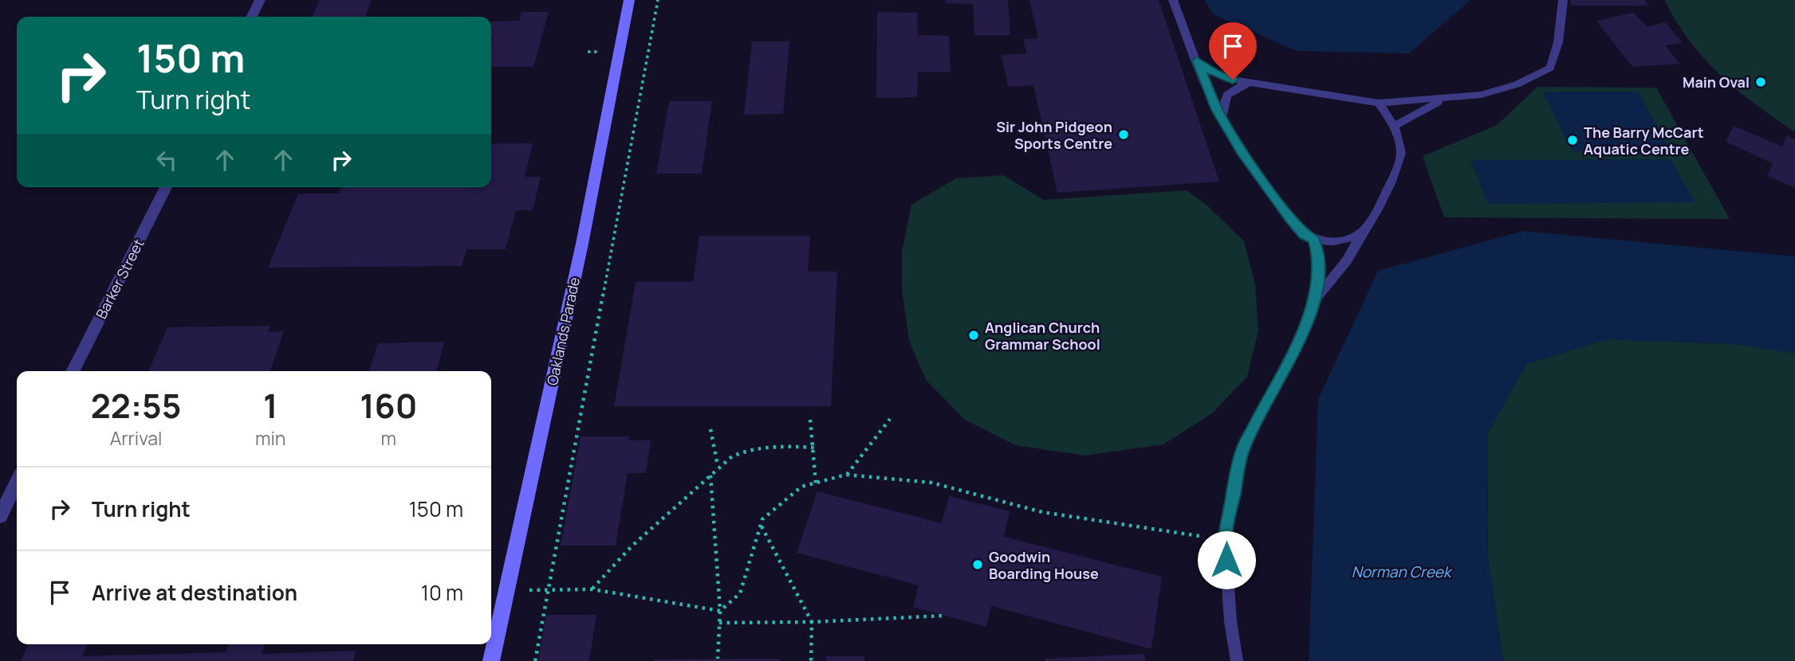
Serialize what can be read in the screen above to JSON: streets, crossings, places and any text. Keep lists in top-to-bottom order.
{
  "streets": {
    "street": ["Barker Street", "Oaklands Parade"]
  },
  "water": ["Norman Creek"],
  "places": [
    "Main Oval",
    "Sir John Pidgeon Sports Centre",
    "The Barry McCart Aquatic Centre",
    "Anglican Church Grammar School",
    "Goodwin Boarding House"
  ],
  "page": {
    "turn": ["150 m", "Turn right"],
    "eta": [
      "22:55",
      "Arrival",
      "1",
      "min",
      "160",
      "m"
    ],
    "list": [
      {
        "name": "Turn right",
        "value": "150 m"
      },
      {
        "name": "Arrive at destination",
        "value": "10 m"
      }
    ]
  }
}
